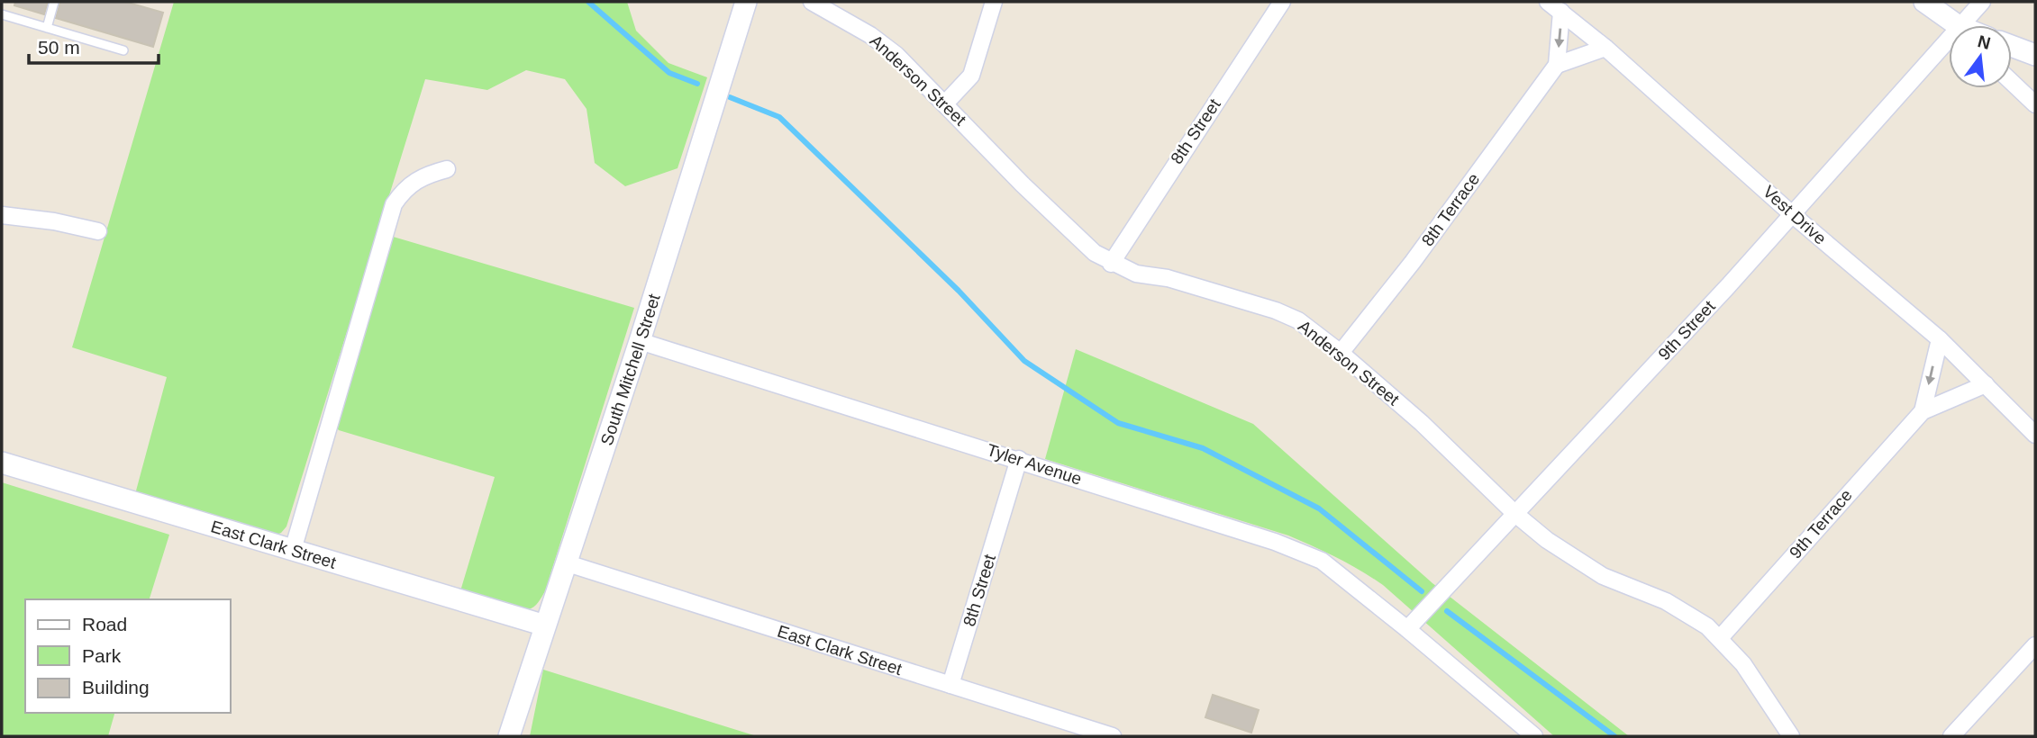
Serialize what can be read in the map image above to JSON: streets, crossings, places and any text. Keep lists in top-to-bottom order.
{
  "streets": {
    "street": [
      "Anderson Street",
      "8th Street",
      "8th Terrace",
      "Vest Drive",
      "9th Street",
      "South Mitchell Street",
      "Tyler Avenue",
      "9th Terrace",
      "East Clark Street"
    ]
  },
  "crossings": [
    ["Anderson Street", "8th Street"],
    ["Anderson Street", "8th Terrace"],
    ["Anderson Street", "9th Street"],
    ["Anderson Street", "9th Terrace"],
    ["8th Street", "Tyler Avenue"],
    ["8th Street", "East Clark Street"],
    ["Vest Drive", "9th Street"],
    ["Vest Drive", "9th Terrace"],
    ["9th Street", "Tyler Avenue"],
    ["South Mitchell Street", "Tyler Avenue"],
    ["South Mitchell Street", "East Clark Street"]
  ],
  "legend": ["Road", "Park", "Building"],
  "scale_bar": "50 m",
  "north": "top"
}
